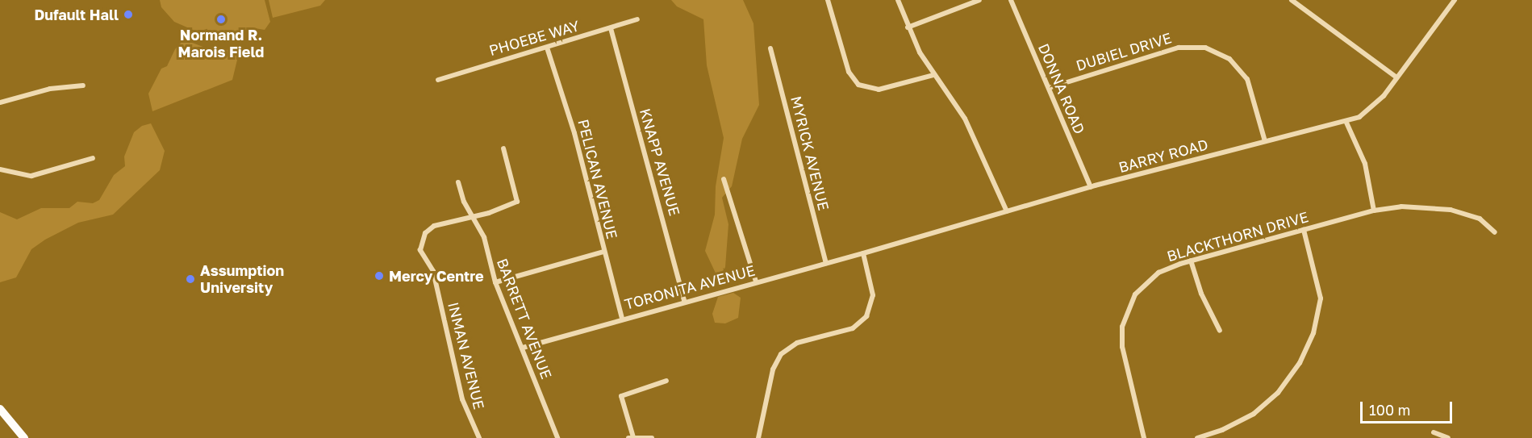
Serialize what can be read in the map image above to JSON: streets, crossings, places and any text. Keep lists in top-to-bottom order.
{
  "streets": {
    "street": [
      "PHOEBE WAY",
      "DUBIEL DRIVE",
      "DONNA ROAD",
      "MYRICK AVENUE",
      "BARRY ROAD",
      "KNAPP AVENUE",
      "PELICAN AVENUE",
      "BLACKTHORN DRIVE",
      "TORONITA AVENUE",
      "BARRETT AVENUE",
      "INMAN AVENUE"
    ]
  },
  "crossings": [
    ["PHOEBE WAY", "KNAPP AVENUE"],
    ["PHOEBE WAY", "PELICAN AVENUE"],
    ["DUBIEL DRIVE", "DONNA ROAD"],
    ["DUBIEL DRIVE", "BARRY ROAD"],
    ["DONNA ROAD", "BARRY ROAD"],
    ["MYRICK AVENUE", "TORONITA AVENUE"],
    ["BARRY ROAD", "TORONITA AVENUE"],
    ["KNAPP AVENUE", "TORONITA AVENUE"],
    ["PELICAN AVENUE", "TORONITA AVENUE"],
    ["TORONITA AVENUE", "BARRETT AVENUE"],
    ["BARRETT AVENUE", "INMAN AVENUE"]
  ],
  "places": [
    "Dufault Hall",
    "Normand R. Marois Field",
    "Mercy Centre",
    "Assumption University"
  ],
  "scale_bar": "100 m"
}
